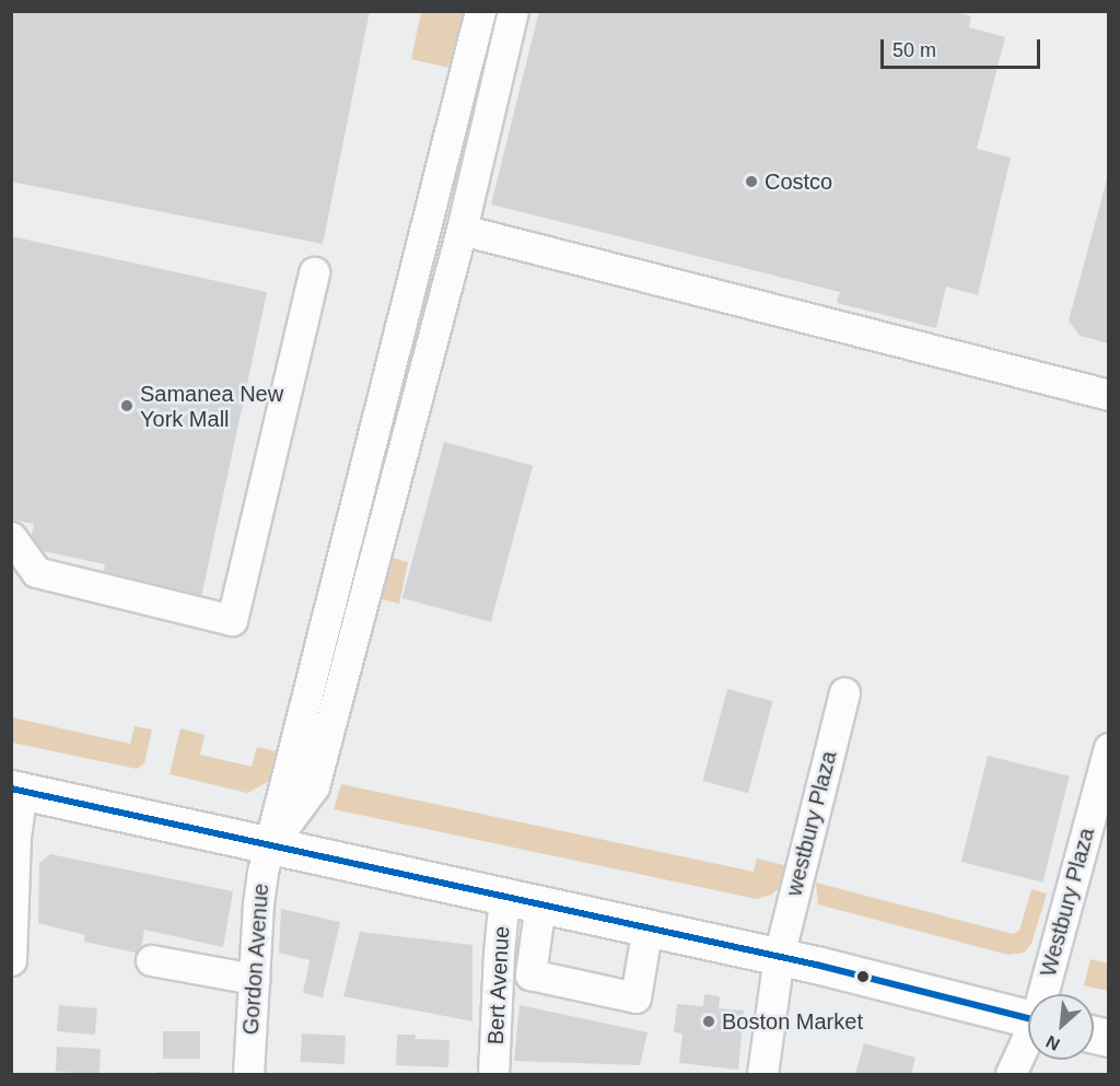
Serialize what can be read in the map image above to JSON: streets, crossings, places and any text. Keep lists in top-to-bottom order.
{
  "streets": {
    "street": [
      "westbury Plaza",
      "Westbury Plaza",
      "Gordon Avenue",
      "Bert Avenue"
    ]
  },
  "places": ["Costco", "Samanea New York Mall", "Boston Market"],
  "scale_bar": "50 m",
  "north": "bottom left"
}
